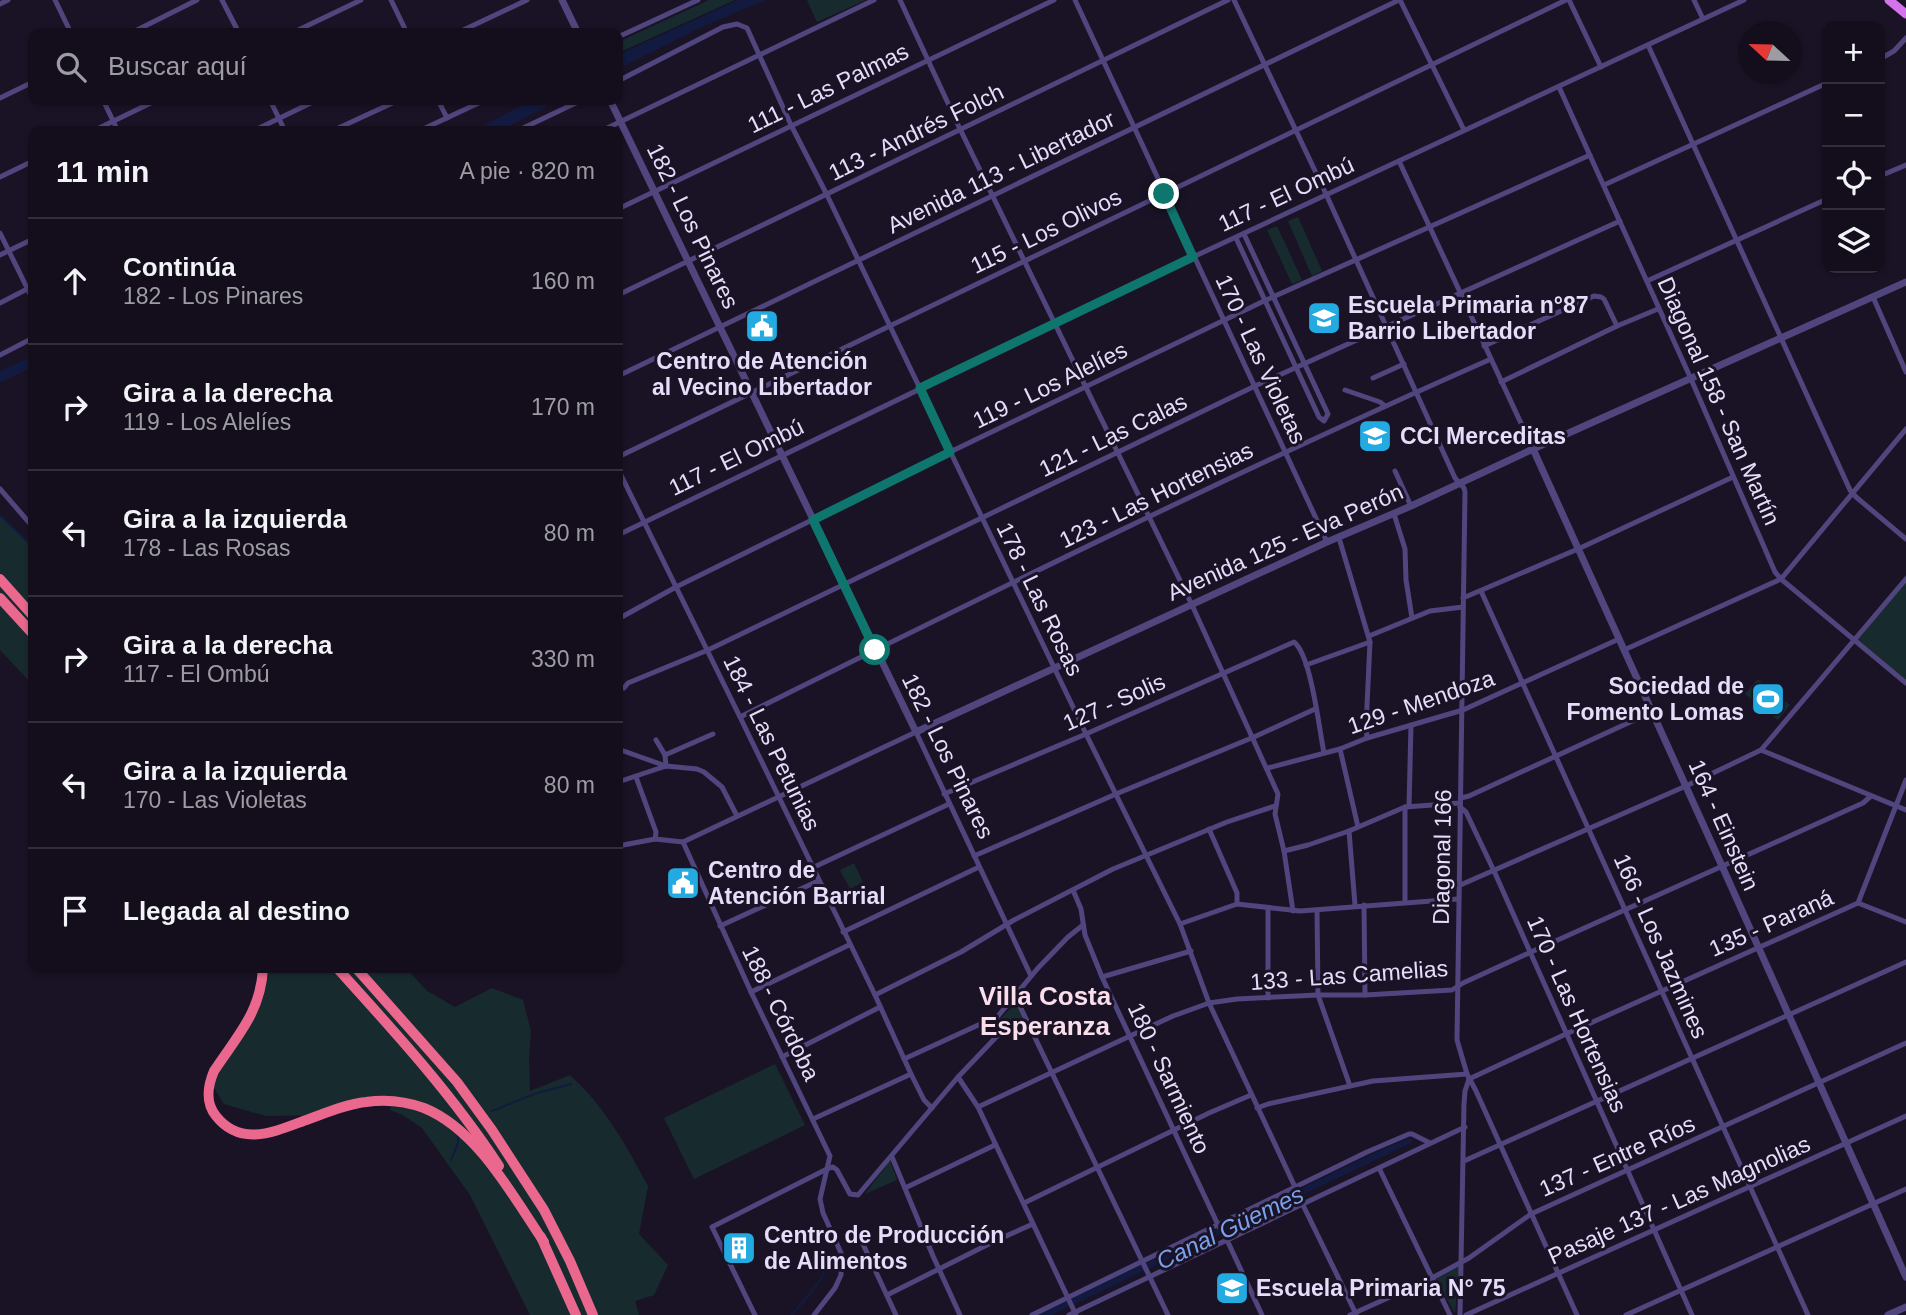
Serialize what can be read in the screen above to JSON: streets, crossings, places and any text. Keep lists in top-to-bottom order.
{
  "streets": {
    "street": [
      "111 - Las Palmas",
      "113 - Andrés Folch",
      "Avenida 113 - Libertador",
      "117 - El Ombú",
      "182 - Los Pinares",
      "115 - Los Olivos",
      "170 - Las Violetas",
      "119 - Los Alelíes",
      "Diagonal 158 - San Martín",
      "121 - Las Calas",
      "123 - Las Hortensias",
      "Avenida 125 - Eva Perón",
      "178 - Las Rosas",
      "127 - Solis",
      "129 - Mendoza",
      "184 - Las Petunias",
      "164 - Einstein",
      "Diagonal 166",
      "135 - Paraná",
      "166 - Los Jazmines",
      "133 - Las Camelias",
      "188 - Córdoba",
      "170 - Las Hortensias",
      "180 - Sarmiento",
      "137 - Entre Ríos",
      "Pasaje 137 - Las Magnolias"
    ]
  },
  "crossings": [
    ["111 - Las Palmas", "182 - Los Pinares"],
    ["111 - Las Palmas", "178 - Las Rosas"],
    ["113 - Andrés Folch", "182 - Los Pinares"],
    ["113 - Andrés Folch", "170 - Las Violetas"],
    ["113 - Andrés Folch", "178 - Las Rosas"],
    ["113 - Andrés Folch", "Diagonal 166"],
    ["Avenida 113 - Libertador", "182 - Los Pinares"],
    ["Avenida 113 - Libertador", "170 - Las Violetas"],
    ["Avenida 113 - Libertador", "178 - Las Rosas"],
    ["Avenida 113 - Libertador", "Diagonal 166"],
    ["117 - El Ombú", "182 - Los Pinares"],
    ["117 - El Ombú", "170 - Las Violetas"],
    ["117 - El Ombú", "Diagonal 158 - San Martín"],
    ["117 - El Ombú", "178 - Las Rosas"],
    ["117 - El Ombú", "184 - Las Petunias"],
    ["117 - El Ombú", "164 - Einstein"],
    ["117 - El Ombú", "Diagonal 166"],
    ["182 - Los Pinares", "115 - Los Olivos"],
    ["182 - Los Pinares", "119 - Los Alelíes"],
    ["182 - Los Pinares", "121 - Las Calas"],
    ["182 - Los Pinares", "123 - Las Hortensias"],
    ["182 - Los Pinares", "Avenida 125 - Eva Perón"],
    ["182 - Los Pinares", "127 - Solis"],
    ["182 - Los Pinares", "129 - Mendoza"],
    ["115 - Los Olivos", "170 - Las Violetas"],
    ["115 - Los Olivos", "178 - Las Rosas"],
    ["115 - Los Olivos", "Diagonal 166"],
    ["170 - Las Violetas", "119 - Los Alelíes"],
    ["170 - Las Violetas", "121 - Las Calas"],
    ["170 - Las Violetas", "123 - Las Hortensias"],
    ["170 - Las Violetas", "Avenida 125 - Eva Perón"],
    ["119 - Los Alelíes", "Diagonal 158 - San Martín"],
    ["119 - Los Alelíes", "178 - Las Rosas"],
    ["119 - Los Alelíes", "184 - Las Petunias"],
    ["119 - Los Alelíes", "164 - Einstein"],
    ["119 - Los Alelíes", "Diagonal 166"],
    ["Diagonal 158 - San Martín", "121 - Las Calas"],
    ["Diagonal 158 - San Martín", "Avenida 125 - Eva Perón"],
    ["121 - Las Calas", "178 - Las Rosas"],
    ["121 - Las Calas", "184 - Las Petunias"],
    ["121 - Las Calas", "164 - Einstein"],
    ["121 - Las Calas", "Diagonal 166"],
    ["123 - Las Hortensias", "178 - Las Rosas"],
    ["123 - Las Hortensias", "184 - Las Petunias"],
    ["123 - Las Hortensias", "164 - Einstein"],
    ["123 - Las Hortensias", "Diagonal 166"],
    ["Avenida 125 - Eva Perón", "178 - Las Rosas"],
    ["Avenida 125 - Eva Perón", "184 - Las Petunias"],
    ["Avenida 125 - Eva Perón", "164 - Einstein"],
    ["Avenida 125 - Eva Perón", "Diagonal 166"],
    ["Avenida 125 - Eva Perón", "188 - Córdoba"],
    ["178 - Las Rosas", "127 - Solis"],
    ["178 - Las Rosas", "129 - Mendoza"],
    ["178 - Las Rosas", "135 - Paraná"],
    ["178 - Las Rosas", "133 - Las Camelias"],
    ["129 - Mendoza", "164 - Einstein"],
    ["129 - Mendoza", "Diagonal 166"],
    ["129 - Mendoza", "166 - Los Jazmines"],
    ["164 - Einstein", "135 - Paraná"],
    ["164 - Einstein", "133 - Las Camelias"],
    ["164 - Einstein", "137 - Entre Ríos"],
    ["164 - Einstein", "Pasaje 137 - Las Magnolias"],
    ["Diagonal 166", "135 - Paraná"],
    ["Diagonal 166", "133 - Las Camelias"],
    ["Diagonal 166", "170 - Las Hortensias"],
    ["Diagonal 166", "137 - Entre Ríos"],
    ["135 - Paraná", "166 - Los Jazmines"],
    ["135 - Paraná", "170 - Las Hortensias"],
    ["166 - Los Jazmines", "133 - Las Camelias"],
    ["166 - Los Jazmines", "137 - Entre Ríos"],
    ["166 - Los Jazmines", "Pasaje 137 - Las Magnolias"],
    ["133 - Las Camelias", "170 - Las Hortensias"],
    ["133 - Las Camelias", "180 - Sarmiento"],
    ["170 - Las Hortensias", "137 - Entre Ríos"],
    ["170 - Las Hortensias", "Pasaje 137 - Las Magnolias"]
  ],
  "districts": ["Villa Costa Esperanza"],
  "water": ["Canal Güemes"],
  "places": {
    "school or university": ["Escuela Primaria n°87 Barrio Libertador", "CCI Merceditas", "Escuela Primaria N° 75"],
    "public building": ["Centro de Atención al Vecino Libertador", "Centro de Atención Barrial"],
    "sports": ["Sociedad de Fomento Lomas"],
    "building": ["Centro de Producción de Alimentos"]
  },
  "north": "left",
  "page": {
    "map_buttons": ["+", "−"],
    "search": "Buscar aquí",
    "heading": ["11 min", "A pie · 820 m"],
    "list": [
      ["Continúa", "182 - Los Pinares", "160 m"],
      ["Gira a la derecha", "119 - Los Alelíes", "170 m"],
      ["Gira a la izquierda", "178 - Las Rosas", "80 m"],
      ["Gira a la derecha", "117 - El Ombú", "330 m"],
      ["Gira a la izquierda", "170 - Las Violetas", "80 m"],
      "Llegada al destino"
    ]
  }
}
